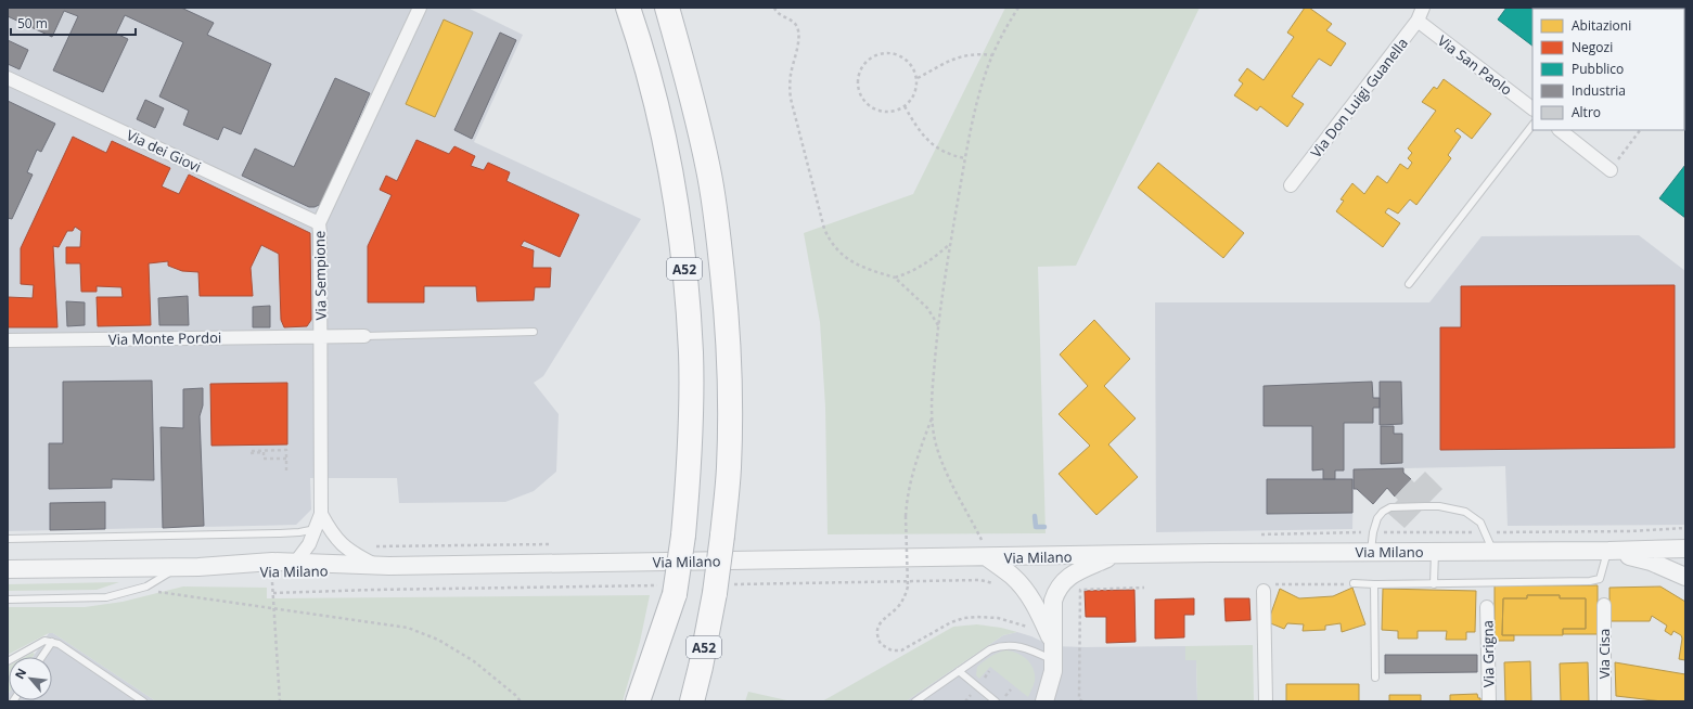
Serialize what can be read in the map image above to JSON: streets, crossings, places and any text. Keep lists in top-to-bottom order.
{
  "streets": {
    "highway": ["A52"],
    "street": [
      "Via San Paolo",
      "Via Don Luigi Guanella",
      "Via dei Giovi",
      "Via Sempione",
      "Via Monte Pordoi",
      "Via Milano",
      "Via Grigna",
      "Via Cisa"
    ]
  },
  "crossings": [
    ["Via San Paolo", "Via Don Luigi Guanella"],
    ["Via dei Giovi", "Via Sempione"],
    ["Via Sempione", "Via Monte Pordoi"],
    ["Via Sempione", "Via Milano"]
  ],
  "legend": [
    "Abitazioni",
    "Negozi",
    "Pubblico",
    "Industria",
    "Altro"
  ],
  "scale_bar": "50 m",
  "north": "top left"
}
